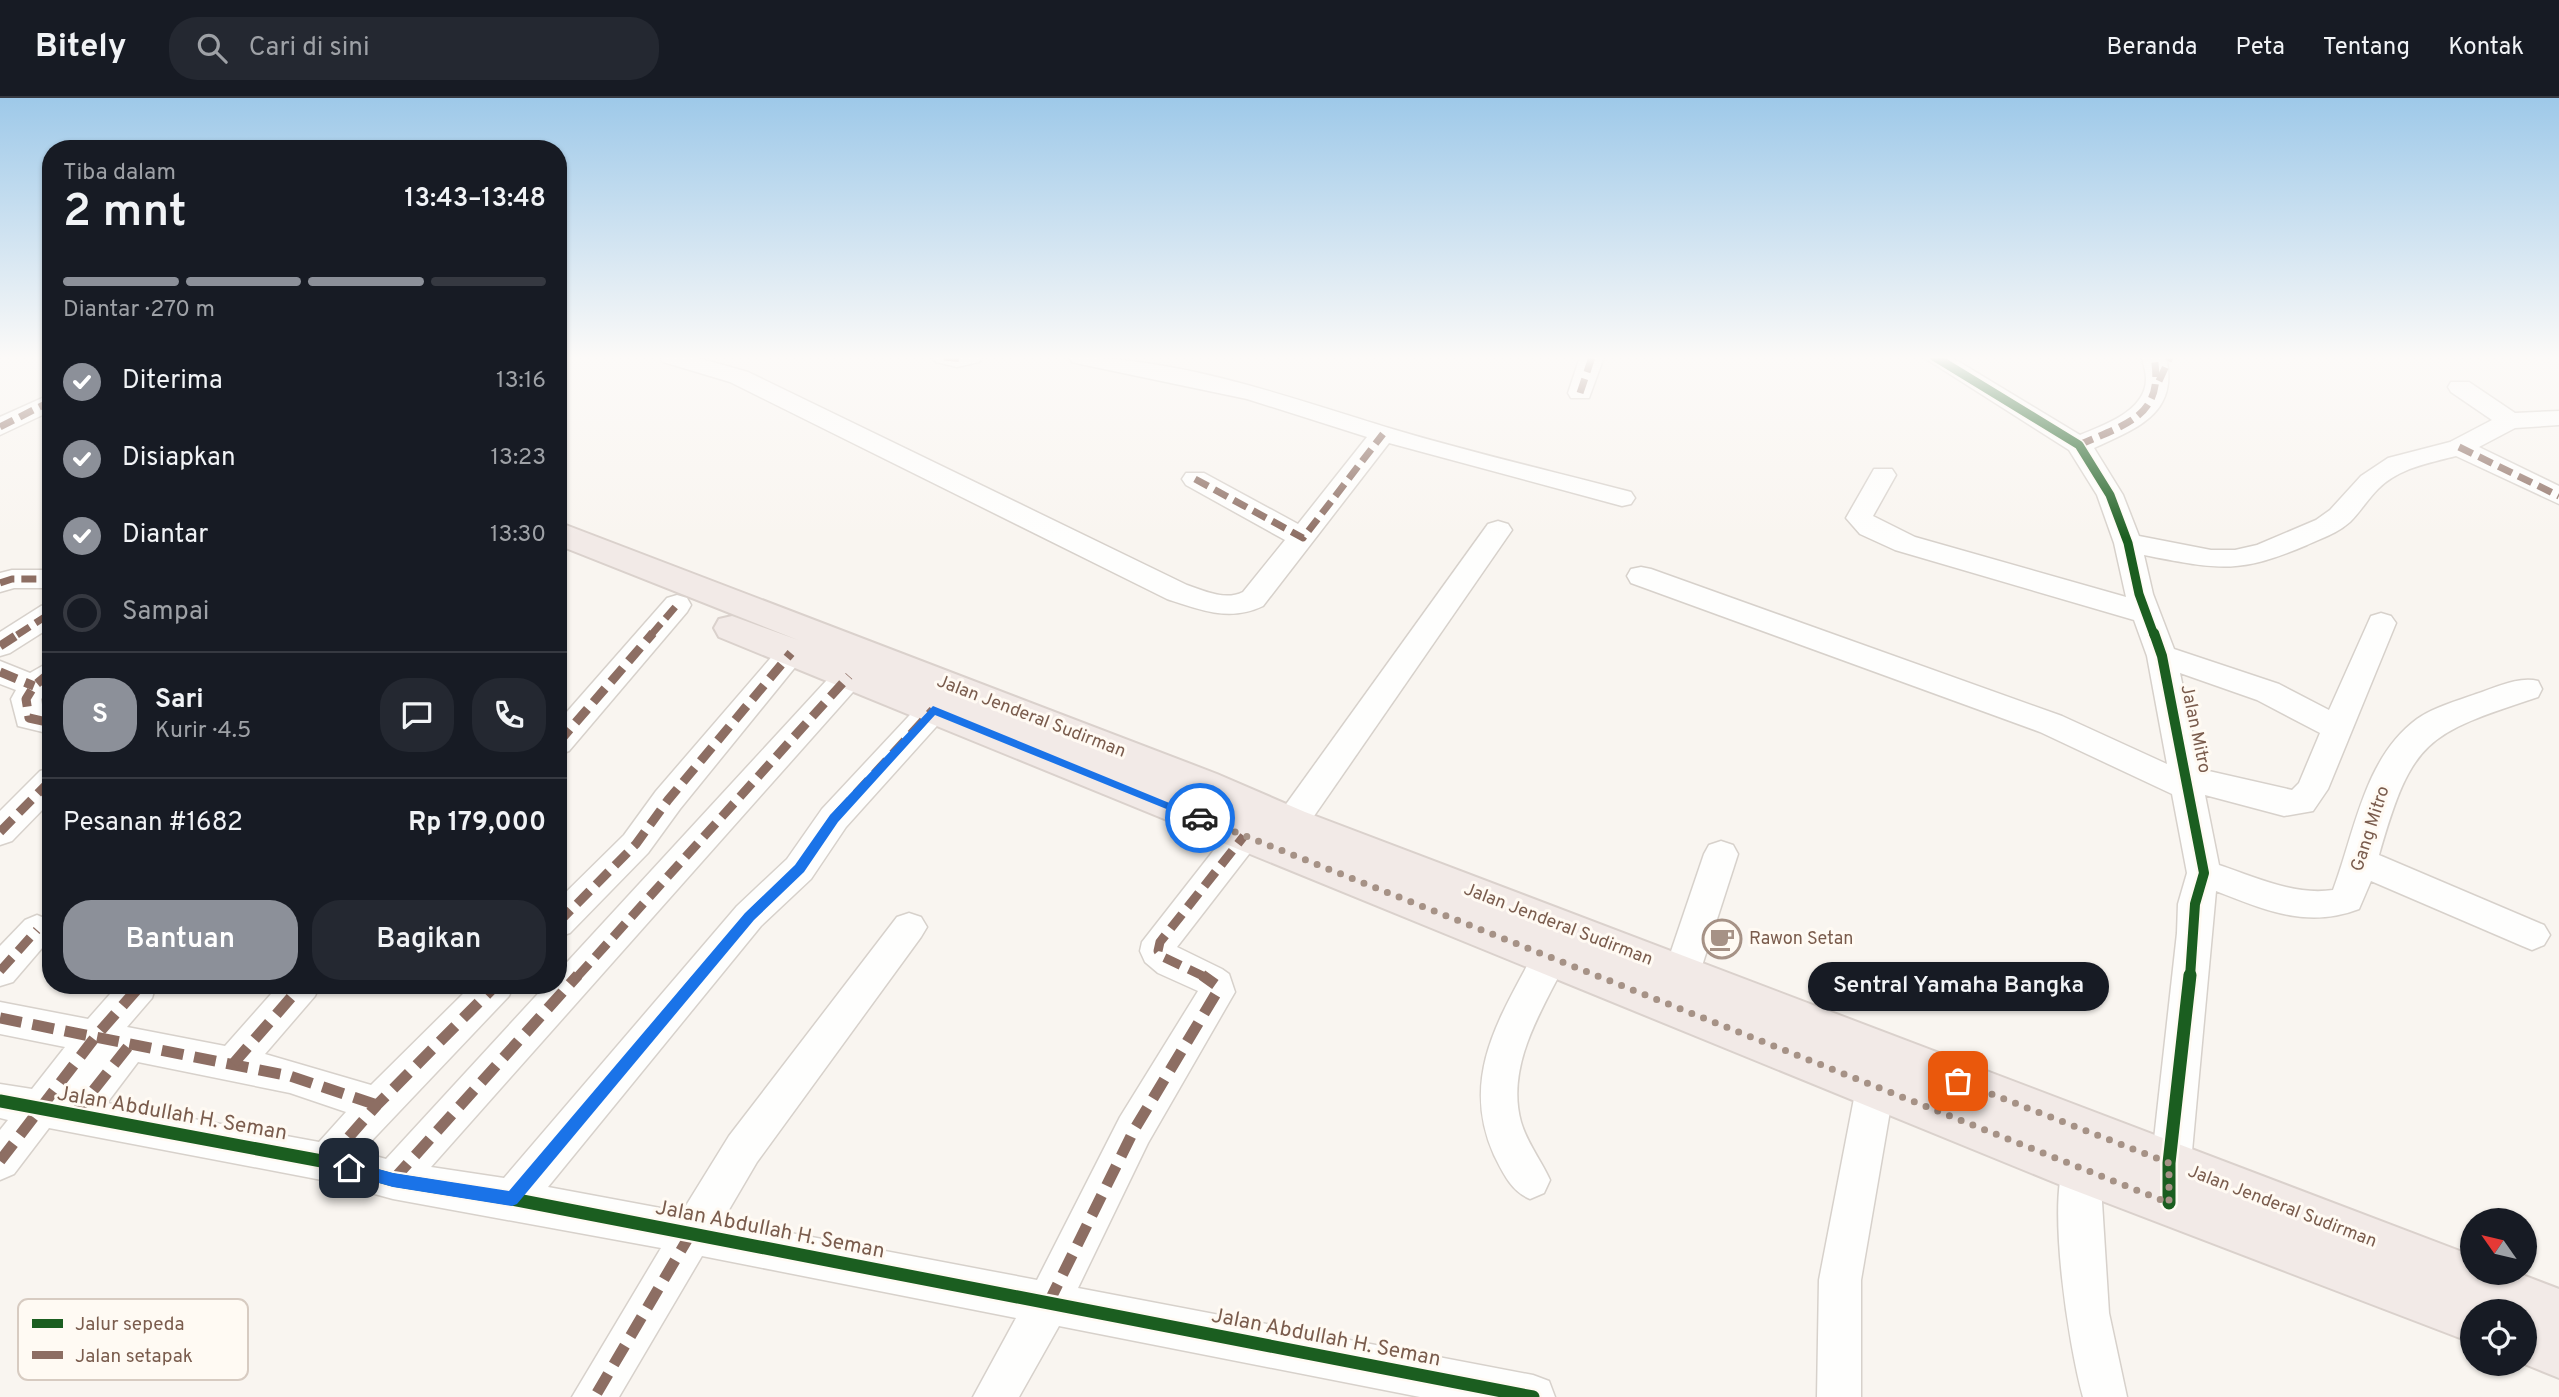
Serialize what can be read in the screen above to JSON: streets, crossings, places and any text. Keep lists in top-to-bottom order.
{
  "streets": {
    "highway": ["Jalan Jenderal Sudirman"],
    "street": ["Jalan Mitro", "Gang Mitro", "Jalan Abdullah H. Seman"]
  },
  "crossings": [
    ["Jalan Jenderal Sudirman", "Jalan Mitro"],
    ["Jalan Mitro", "Gang Mitro"]
  ],
  "places": {
    "cafe": ["Rawon Setan"],
    "other": ["Sentral Yamaha Bangka"]
  },
  "legend": ["Jalur sepeda", "Jalan setapak"],
  "north": "top left",
  "page": {
    "header": "Bitely",
    "search": "Cari di sini",
    "nav": [
      "Beranda",
      "Peta",
      "Tentang",
      "Kontak"
    ],
    "heading": ["2 mnt", "Tiba dalam", "13:43–13:48"],
    "panel": [
      "Sari",
      "Kurir · 4.5",
      "Pesanan #1682",
      "Rp 179,000"
    ],
    "bar": "Diantar · 270 m",
    "list": [
      ["Diterima", "13:16"],
      ["Disiapkan", "13:23"],
      ["Diantar", "13:30"],
      "Sampai"
    ],
    "round": "S",
    "buttons": ["Bantuan", "Bagikan"],
    "bubble": "Sentral Yamaha Bangka"
  }
}
